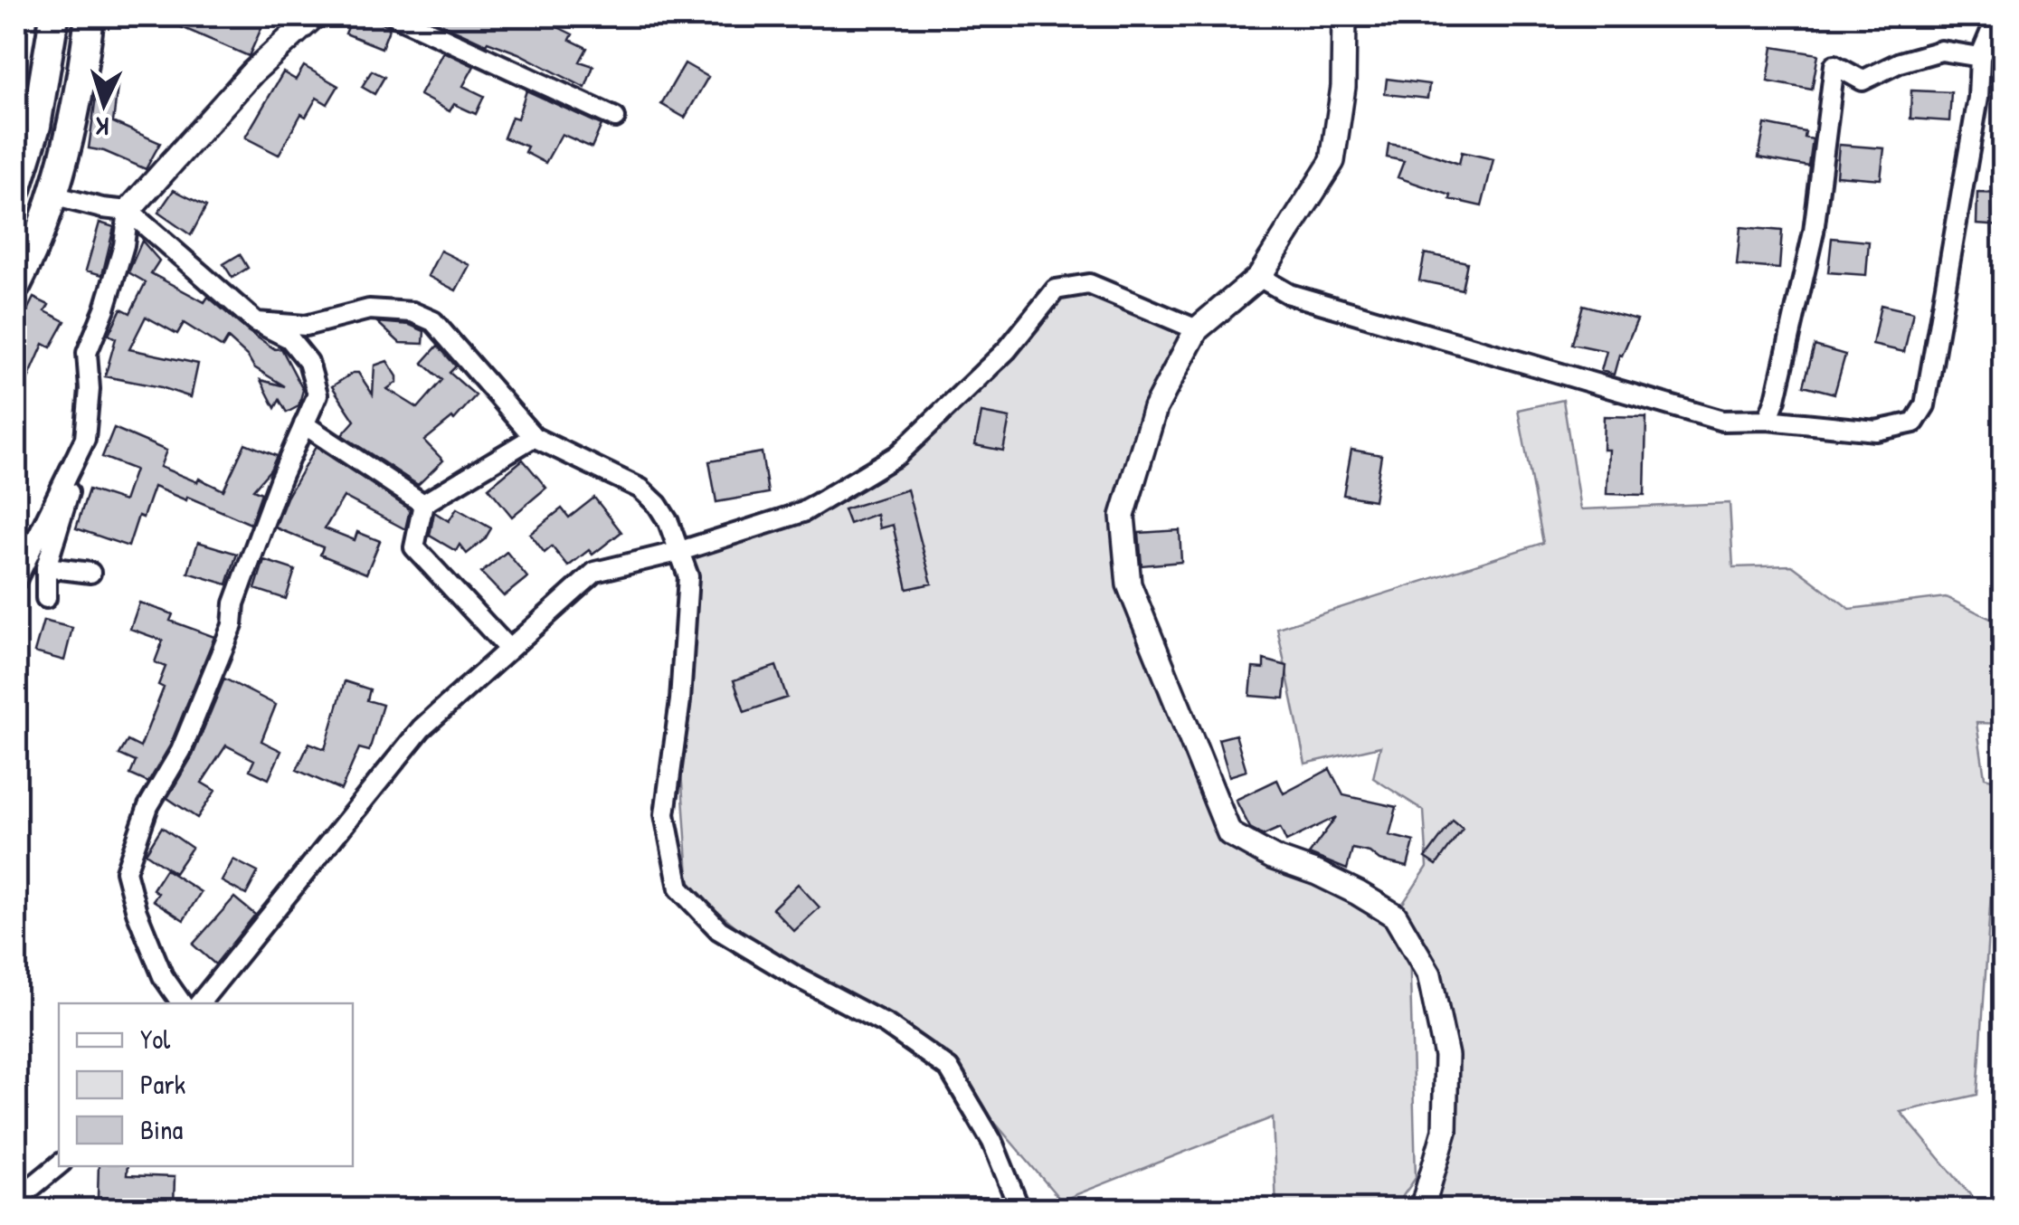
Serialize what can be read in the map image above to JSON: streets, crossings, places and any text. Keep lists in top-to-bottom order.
{
  "legend": ["Yol", "Park", "Bina"],
  "north": "bottom"
}
